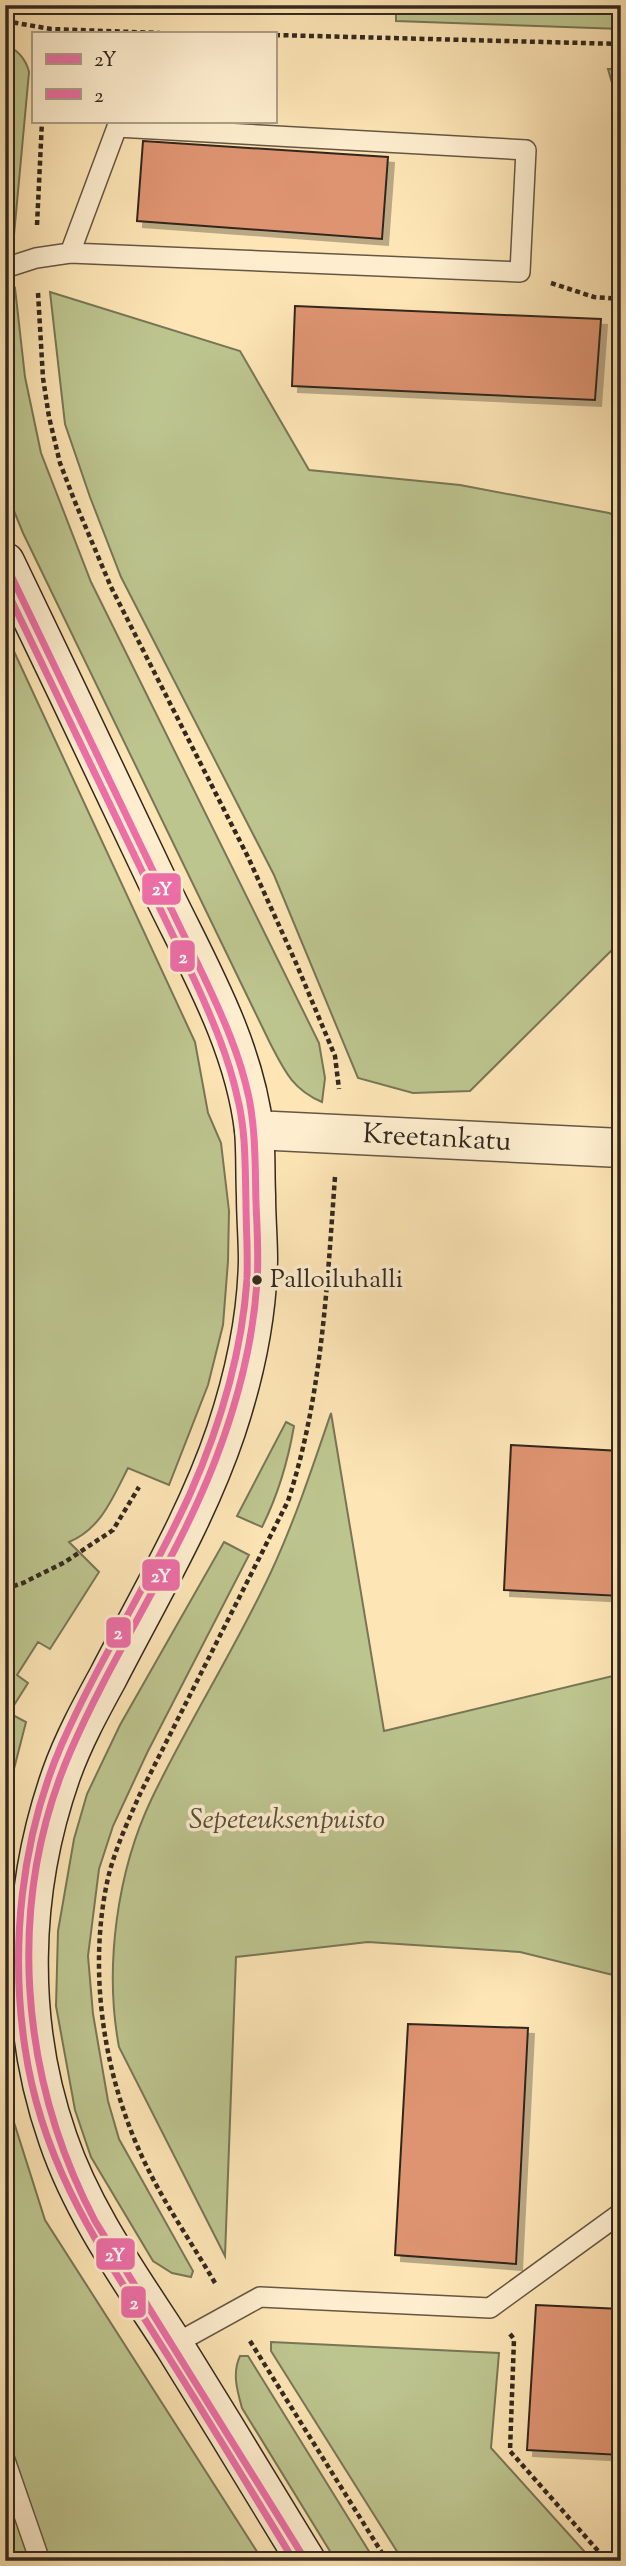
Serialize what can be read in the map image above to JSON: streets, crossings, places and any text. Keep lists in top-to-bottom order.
{
  "streets": {
    "street": ["Kreetankatu"]
  },
  "parks": ["Sepeteuksenpuisto"],
  "places": ["Palloiluhalli"],
  "lines": ["transit line 2Y", "transit line 2"],
  "legend": ["2Y", "2"]
}
